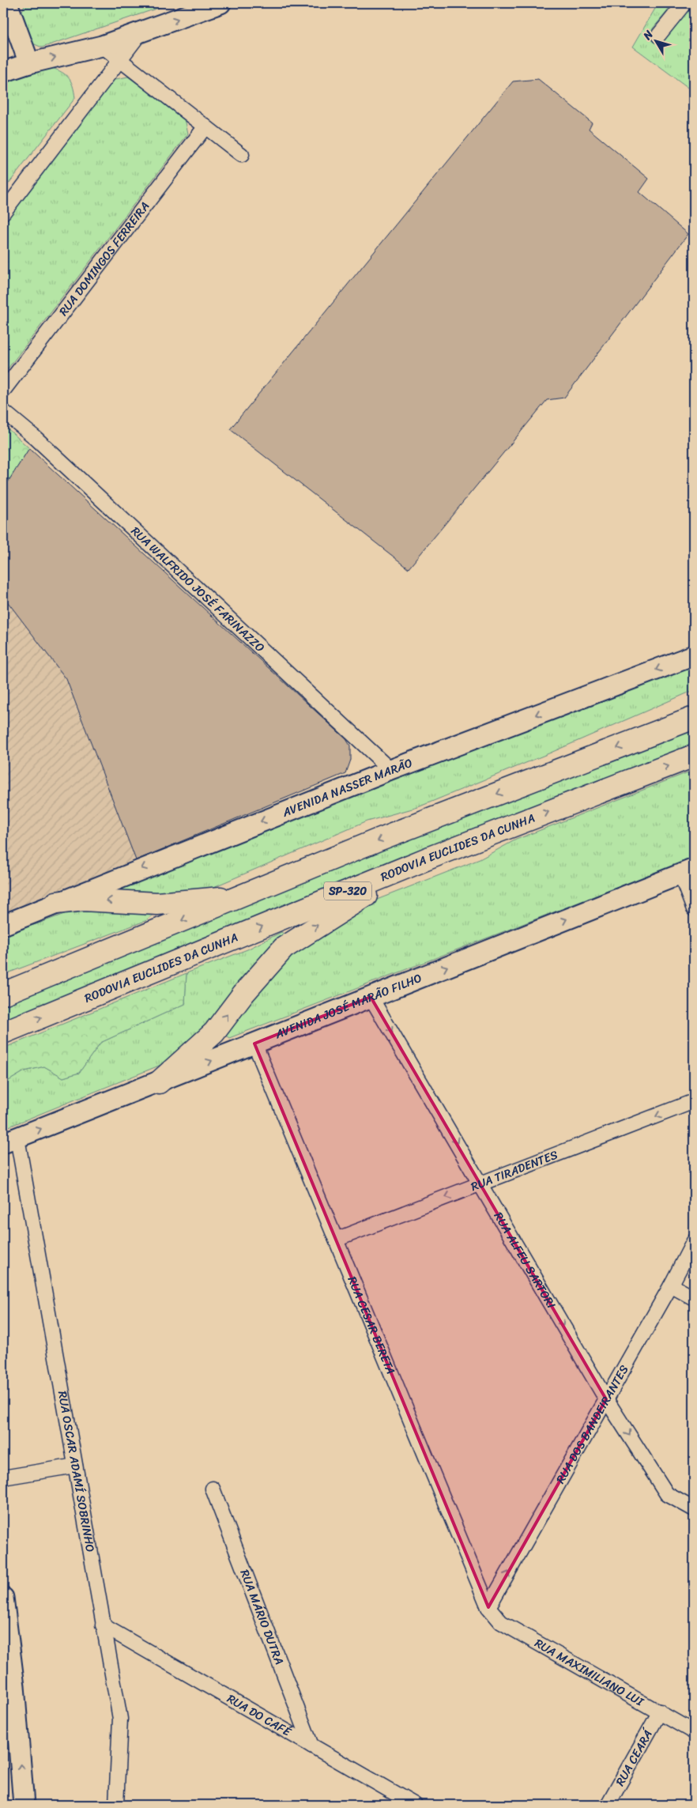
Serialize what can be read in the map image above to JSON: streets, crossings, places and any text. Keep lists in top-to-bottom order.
{
  "streets": {
    "highway": ["RODOVIA EUCLIDES DA CUNHA", "SP-320"],
    "main road": ["AVENIDA NASSER MARÃO", "AVENIDA JOSÉ MARÃO FILHO"],
    "street": [
      "RUA DOMINGOS FERREIRA",
      "RUA WALFRIDO JOSÉ FARINAZZO",
      "RUA TIRADENTES",
      "RUA ALFEU SARTORI",
      "RUA CESAR BERETA",
      "RUA DOS BANDEIRANTES",
      "RUA OSCAR ADAMÍ SOBRINHO",
      "RUA MÁRIO DUTRA",
      "RUA MAXIMILIANO LUI",
      "RUA DO CAFÉ",
      "RUA CEARÁ"
    ]
  },
  "crossings": [
    ["RUA WALFRIDO JOSÉ FARINAZZO", "AVENIDA NASSER MARÃO"],
    ["AVENIDA JOSÉ MARÃO FILHO", "RUA ALFEU SARTORI"],
    ["AVENIDA JOSÉ MARÃO FILHO", "RUA CESAR BERETA"],
    ["AVENIDA JOSÉ MARÃO FILHO", "RUA OSCAR ADAMÍ SOBRINHO"],
    ["RUA TIRADENTES", "RUA ALFEU SARTORI"],
    ["RUA TIRADENTES", "RUA CESAR BERETA"],
    ["RUA ALFEU SARTORI", "RUA DOS BANDEIRANTES"],
    ["RUA CESAR BERETA", "RUA DOS BANDEIRANTES"],
    ["RUA CESAR BERETA", "RUA MAXIMILIANO LUI"],
    ["RUA DOS BANDEIRANTES", "RUA MAXIMILIANO LUI"],
    ["RUA OSCAR ADAMÍ SOBRINHO", "RUA DO CAFÉ"],
    ["RUA MÁRIO DUTRA", "RUA DO CAFÉ"],
    ["RUA MAXIMILIANO LUI", "RUA CEARÁ"]
  ],
  "one_way": [
    "AVENIDA NASSER MARÃO",
    "AVENIDA JOSÉ MARÃO FILHO",
    "RUA TIRADENTES",
    "RUA ALFEU SARTORI",
    "RUA DOS BANDEIRANTES"
  ],
  "north": "top left"
}
